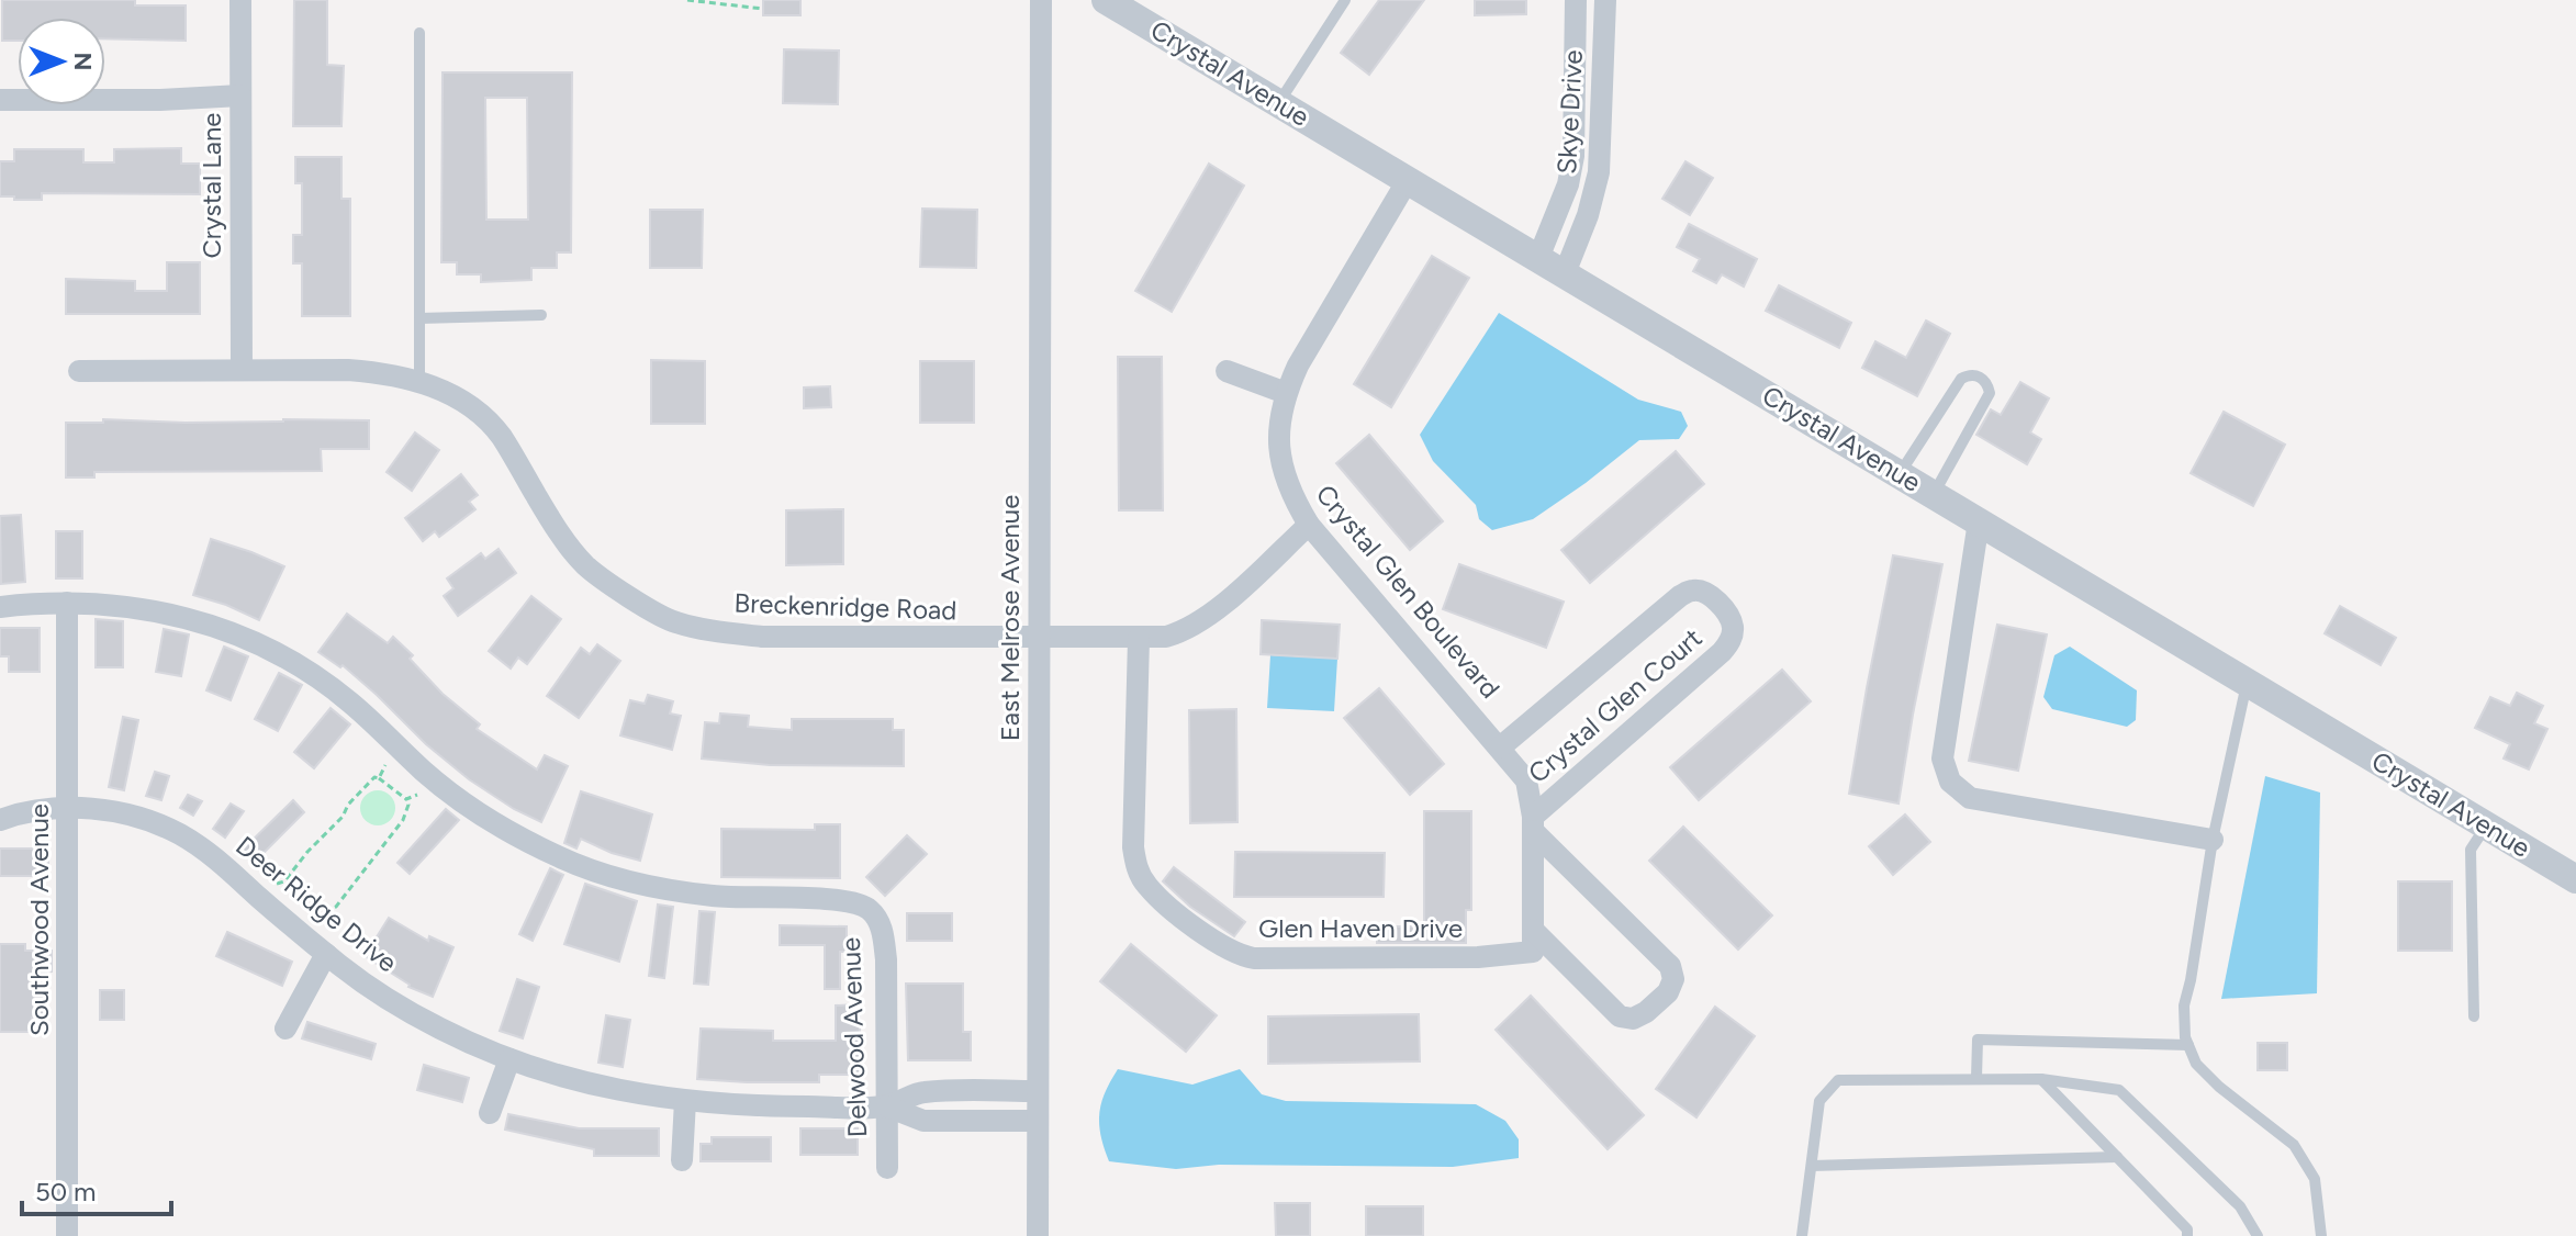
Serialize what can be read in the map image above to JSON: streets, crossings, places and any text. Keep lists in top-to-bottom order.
{
  "streets": {
    "street": [
      "Crystal Avenue",
      "Skye Drive",
      "Crystal Lane",
      "Crystal Glen Boulevard",
      "Breckenridge Road",
      "East Melrose Avenue",
      "Crystal Glen Court",
      "Deer Ridge Drive",
      "Southwood Avenue",
      "Glen Haven Drive",
      "Delwood Avenue"
    ]
  },
  "crossings": [
    ["Crystal Avenue", "Skye Drive"],
    ["Crystal Avenue", "Crystal Glen Boulevard"],
    ["Crystal Lane", "Breckenridge Road"],
    ["Crystal Glen Boulevard", "Breckenridge Road"],
    ["Crystal Glen Boulevard", "Crystal Glen Court"],
    ["Crystal Glen Boulevard", "Glen Haven Drive"],
    ["Breckenridge Road", "East Melrose Avenue"],
    ["Breckenridge Road", "Glen Haven Drive"],
    ["East Melrose Avenue", "Deer Ridge Drive"],
    ["Deer Ridge Drive", "Southwood Avenue"],
    ["Deer Ridge Drive", "Delwood Avenue"]
  ],
  "scale_bar": "50 m",
  "north": "right"
}
